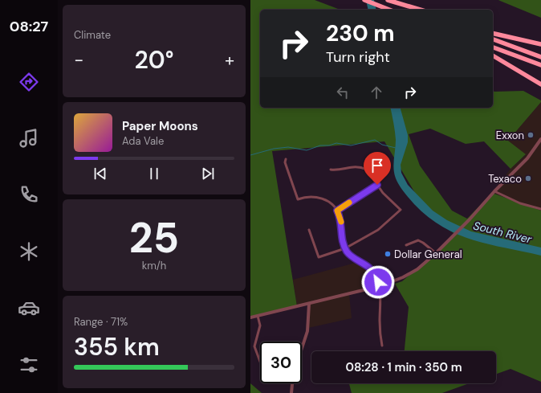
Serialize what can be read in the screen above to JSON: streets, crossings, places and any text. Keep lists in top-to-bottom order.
{
  "water": ["South River"],
  "places": ["Exxon", "Texaco", "Dollar General"],
  "page": {
    "tabs": "08:27",
    "tile": [
      "Climate",
      ["25", "km/h"],
      ["Range · 71%", "355 km"]
    ],
    "turn": ["230 m", "Turn right"],
    "heat": ["−", "20°", "+"],
    "song": ["Paper Moons", "Ada Vale"],
    "limit": "30",
    "trip": "08:28 · 1 min · 350 m"
  }
}
